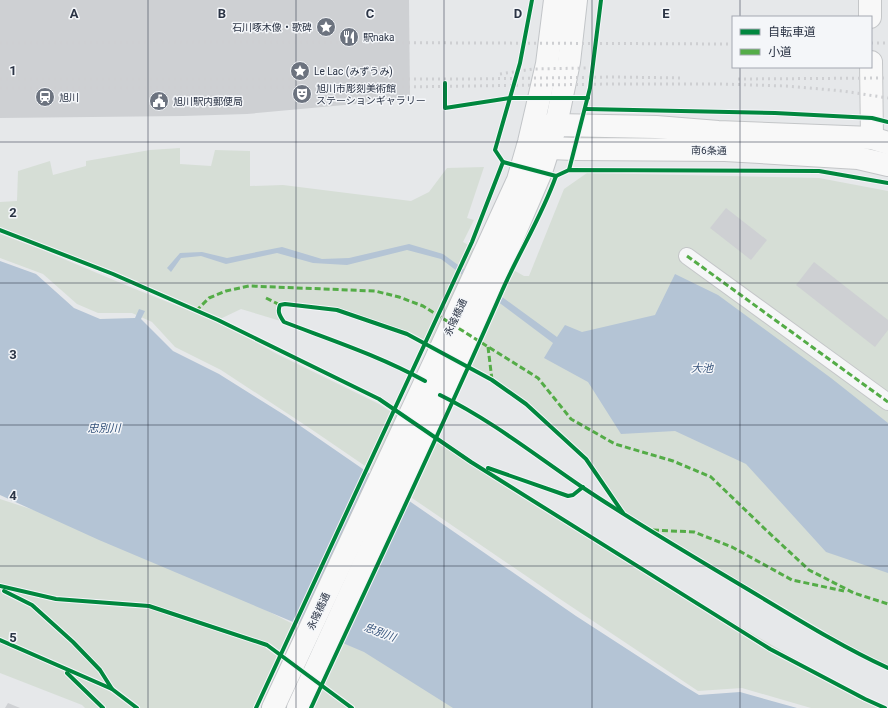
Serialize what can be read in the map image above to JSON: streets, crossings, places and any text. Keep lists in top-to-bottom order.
{
  "streets": {
    "main road": ["南6条通", "永隆橋通"]
  },
  "crossings": [
    ["南6条通", "永隆橋通"]
  ],
  "water": ["大池", "忠別川"],
  "places": {
    "place": ["石川啄木像・歌碑", "Le Lac (みずうみ)"],
    "restaurant": ["駅naka"],
    "theatre": ["旭川市彫刻美術館 ステーションギャラリー"],
    "station": ["旭川"],
    "public building": ["旭川駅内郵便局"]
  },
  "legend": ["自転車道", "小道"],
  "grid": {
    "columns": [
      "A",
      "B",
      "C",
      "D",
      "E"
    ],
    "rows": [
      "1",
      "2",
      "3",
      "4",
      "5"
    ]
  }
}
